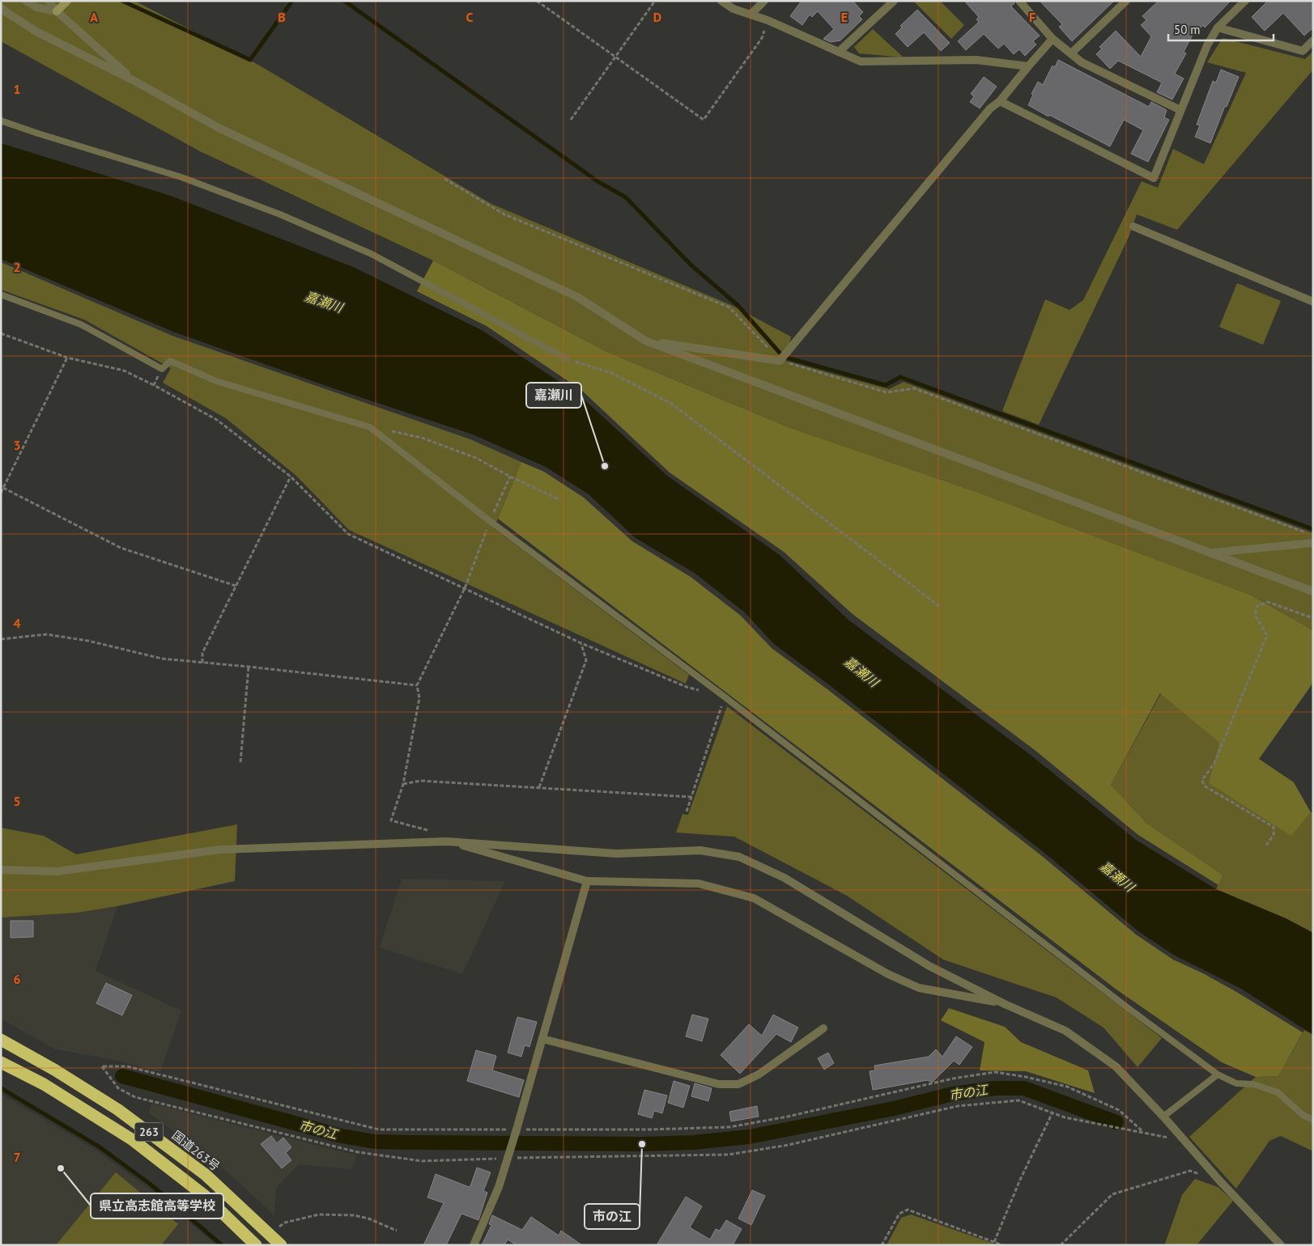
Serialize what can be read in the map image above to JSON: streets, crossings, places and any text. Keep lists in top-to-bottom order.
{
  "streets": {
    "highway": ["263", "国道263号"]
  },
  "water": ["嘉瀬川", "市の江"],
  "places": ["嘉瀬川", "市の江", "県立高志館高等学校"],
  "scale_bar": "50 m",
  "grid": {
    "columns": [
      "A",
      "B",
      "C",
      "D",
      "E",
      "F"
    ],
    "rows": [
      "1",
      "2",
      "3",
      "4",
      "5",
      "6",
      "7"
    ]
  }
}
